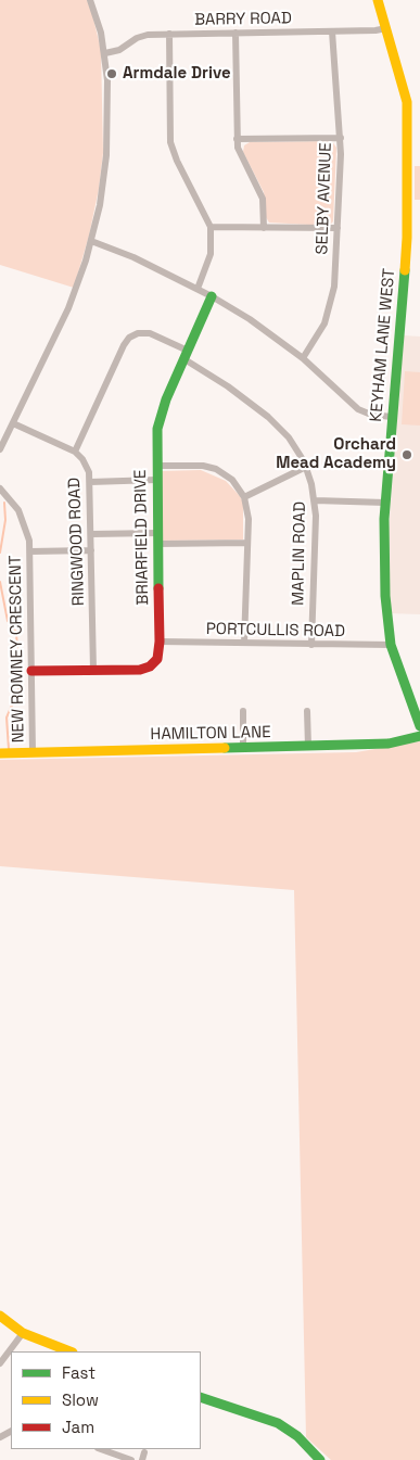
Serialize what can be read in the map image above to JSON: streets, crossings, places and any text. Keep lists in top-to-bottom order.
{
  "streets": {
    "street": [
      "BARRY ROAD",
      "SELBY AVENUE",
      "KEYHAM LANE WEST",
      "BRIARFIELD DRIVE",
      "RINGWOOD ROAD",
      "MAPLIN ROAD",
      "PORTCULLIS ROAD",
      "NEW ROMNEY CRESCENT",
      "HAMILTON LANE"
    ]
  },
  "crossings": [
    ["BARRY ROAD", "SELBY AVENUE"],
    ["BARRY ROAD", "KEYHAM LANE WEST"],
    ["KEYHAM LANE WEST", "PORTCULLIS ROAD"],
    ["BRIARFIELD DRIVE", "RINGWOOD ROAD"],
    ["BRIARFIELD DRIVE", "MAPLIN ROAD"],
    ["BRIARFIELD DRIVE", "PORTCULLIS ROAD"],
    ["BRIARFIELD DRIVE", "NEW ROMNEY CRESCENT"],
    ["RINGWOOD ROAD", "MAPLIN ROAD"],
    ["MAPLIN ROAD", "PORTCULLIS ROAD"],
    ["NEW ROMNEY CRESCENT", "HAMILTON LANE"]
  ],
  "places": ["Armdale Drive", "Orchard Mead Academy"],
  "legend": ["Fast", "Slow", "Jam"]
}
